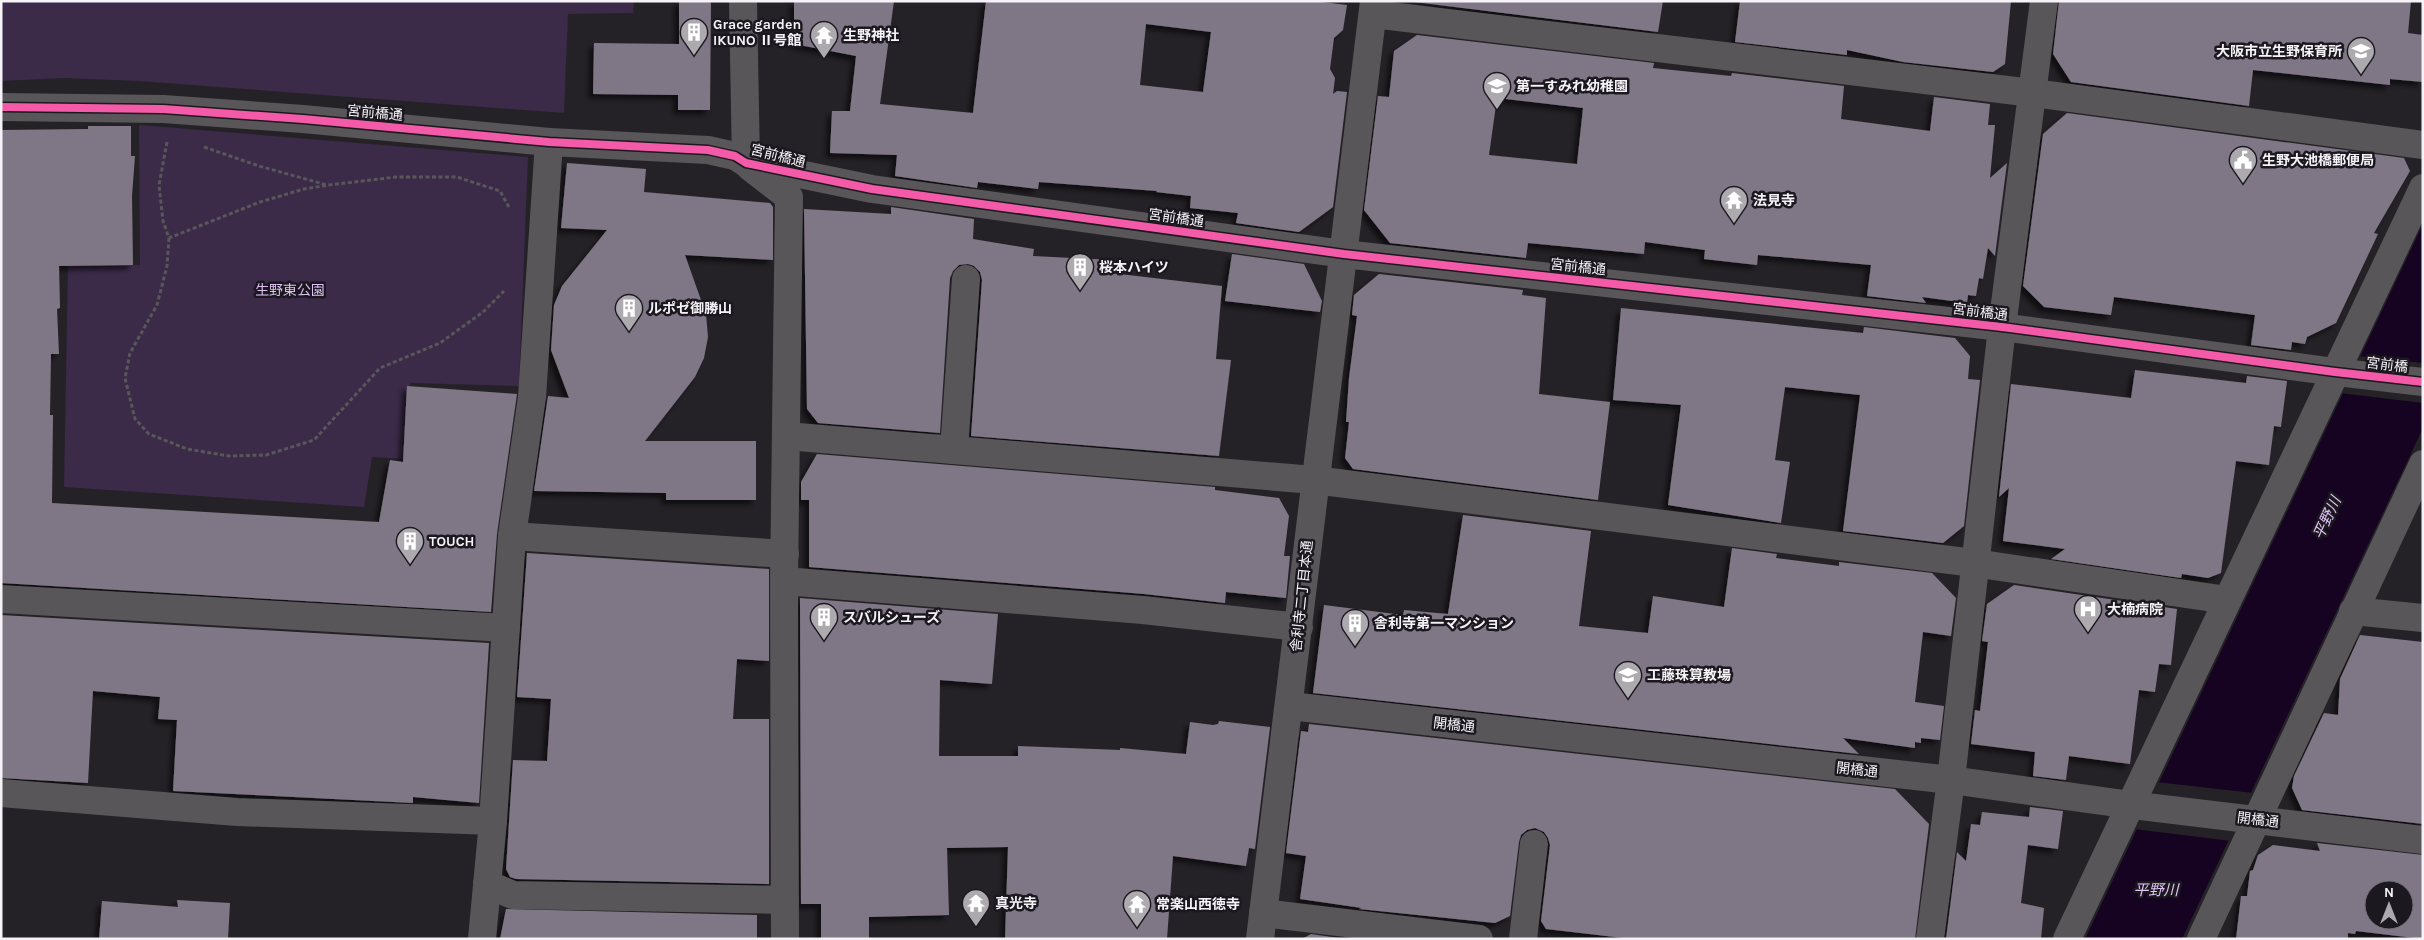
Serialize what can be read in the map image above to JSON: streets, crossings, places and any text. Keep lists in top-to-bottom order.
{
  "streets": {
    "street": [
      "宮前橋通",
      "宮前橋",
      "舎利寺二丁目本通",
      "開橋通"
    ]
  },
  "crossings": [
    ["宮前橋通", "宮前橋"],
    ["宮前橋通", "舎利寺二丁目本通"],
    ["舎利寺二丁目本通", "開橋通"]
  ],
  "water": ["平野川"],
  "parks": ["生野東公園"],
  "places": {
    "building": [
      "Grace garden IKUNO Ⅱ号館",
      "桜本ハイツ",
      "ルポゼ御勝山",
      "TOUCH",
      "スバルシューズ",
      "舎利寺第一マンション"
    ],
    "temple": [
      "生野神社",
      "法見寺",
      "真光寺",
      "常楽山西徳寺"
    ],
    "school or university": ["大阪市立生野保育所", "第一すみれ幼稚園", "工藤珠算教場"],
    "public building": ["生野大池橋郵便局"],
    "hospital": ["大楠病院"]
  },
  "north": "top"
}
